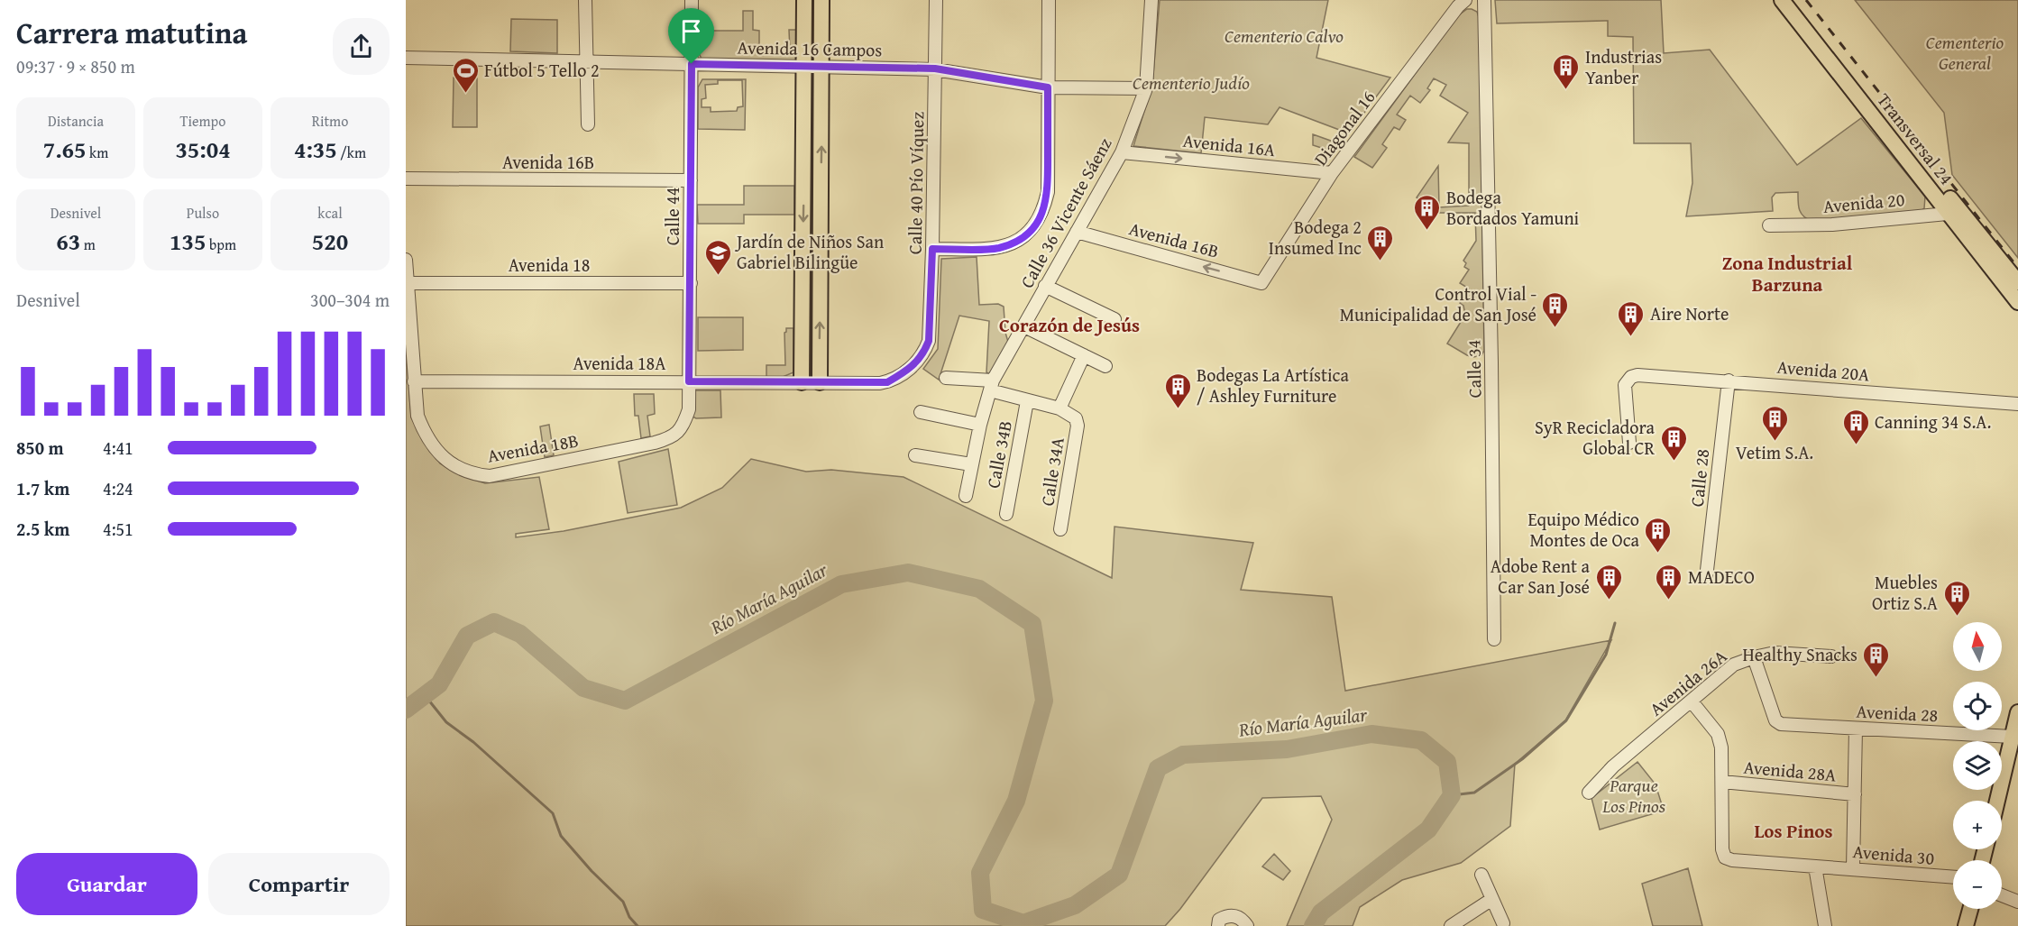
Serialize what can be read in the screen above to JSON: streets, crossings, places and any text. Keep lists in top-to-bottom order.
{
  "streets": {
    "main road": ["Transversal 24"],
    "street": [
      "Avenida 16 Campos",
      "Diagonal 16",
      "Avenida 16A",
      "Avenida 16B",
      "Calle 40 Pío Víquez",
      "Avenida 20",
      "Calle 36 Vicente Sáenz",
      "Calle 44",
      "Avenida 18",
      "Avenida 18A",
      "Calle 34",
      "Avenida 20A",
      "Avenida 18B",
      "Calle 34B",
      "Calle 34A",
      "Calle 28",
      "Avenida 26A",
      "Avenida 28",
      "Avenida 28A",
      "Avenida 30"
    ]
  },
  "crossings": [
    ["Avenida 16 Campos", "Calle 40 Pío Víquez"],
    ["Avenida 16 Campos", "Calle 36 Vicente Sáenz"],
    ["Avenida 16 Campos", "Calle 44"],
    ["Diagonal 16", "Avenida 16A"],
    ["Diagonal 16", "Avenida 16B"],
    ["Transversal 24", "Avenida 20"],
    ["Avenida 16A", "Calle 36 Vicente Sáenz"],
    ["Avenida 16B", "Calle 36 Vicente Sáenz"],
    ["Avenida 16B", "Calle 44"],
    ["Calle 40 Pío Víquez", "Avenida 18A"],
    ["Calle 44", "Avenida 18"],
    ["Calle 44", "Avenida 18A"],
    ["Calle 44", "Avenida 18B"],
    ["Avenida 18", "Avenida 18B"],
    ["Avenida 18A", "Avenida 18B"],
    ["Avenida 20A", "Calle 28"],
    ["Avenida 26A", "Avenida 28"],
    ["Avenida 28A", "Avenida 30"]
  ],
  "one_way": ["Avenida 16A"],
  "districts": ["Zona Industrial Barzuna", "Corazón de Jesús", "Los Pinos"],
  "water": ["Río María Aguilar"],
  "parks": [
    "Cementerio Calvo",
    "Cementerio General",
    "Cementerio Judío",
    "Parque Los Pinos"
  ],
  "places": {
    "building": [
      "Industrias Yanber",
      "Bodega Bordados Yamuni",
      "Bodega 2 Insumed Inc",
      "Control Vial - Municipalidad de San José",
      "Aire Norte",
      "Bodegas La Artística / Ashley Furniture",
      "Vetim S.A.",
      "Canning 34 S.A.",
      "SyR Recicladora Global CR",
      "Equipo Médico Montes de Oca",
      "Adobe Rent a Car San José",
      "MADECO",
      "Muebles Ortiz S.A",
      "Healthy Snacks"
    ],
    "sports": ["Fútbol 5 Tello 2"],
    "school or university": ["Jardín de Niños San Gabriel Bilingüe"]
  },
  "north": "top",
  "page": {
    "heading": ["Carrera matutina", "09:37 · 9 × 850 m"],
    "stats": [
      ["Distancia", "7.65 km"],
      ["Tiempo", "35:04"],
      ["Ritmo", "4:35 /km"],
      ["Desnivel", "63 m"],
      ["Pulso", "135 bpm"],
      ["kcal", "520"]
    ],
    "chart": ["Desnivel", "300–304 m"],
    "list": [
      {
        "name": "850 m",
        "note": "4:41"
      },
      {
        "name": "1.7 km",
        "note": "4:24"
      },
      {
        "name": "2.5 km",
        "note": "4:51"
      }
    ],
    "map_buttons": ["+", "−"],
    "buttons": ["Guardar", "Compartir"]
  }
}
